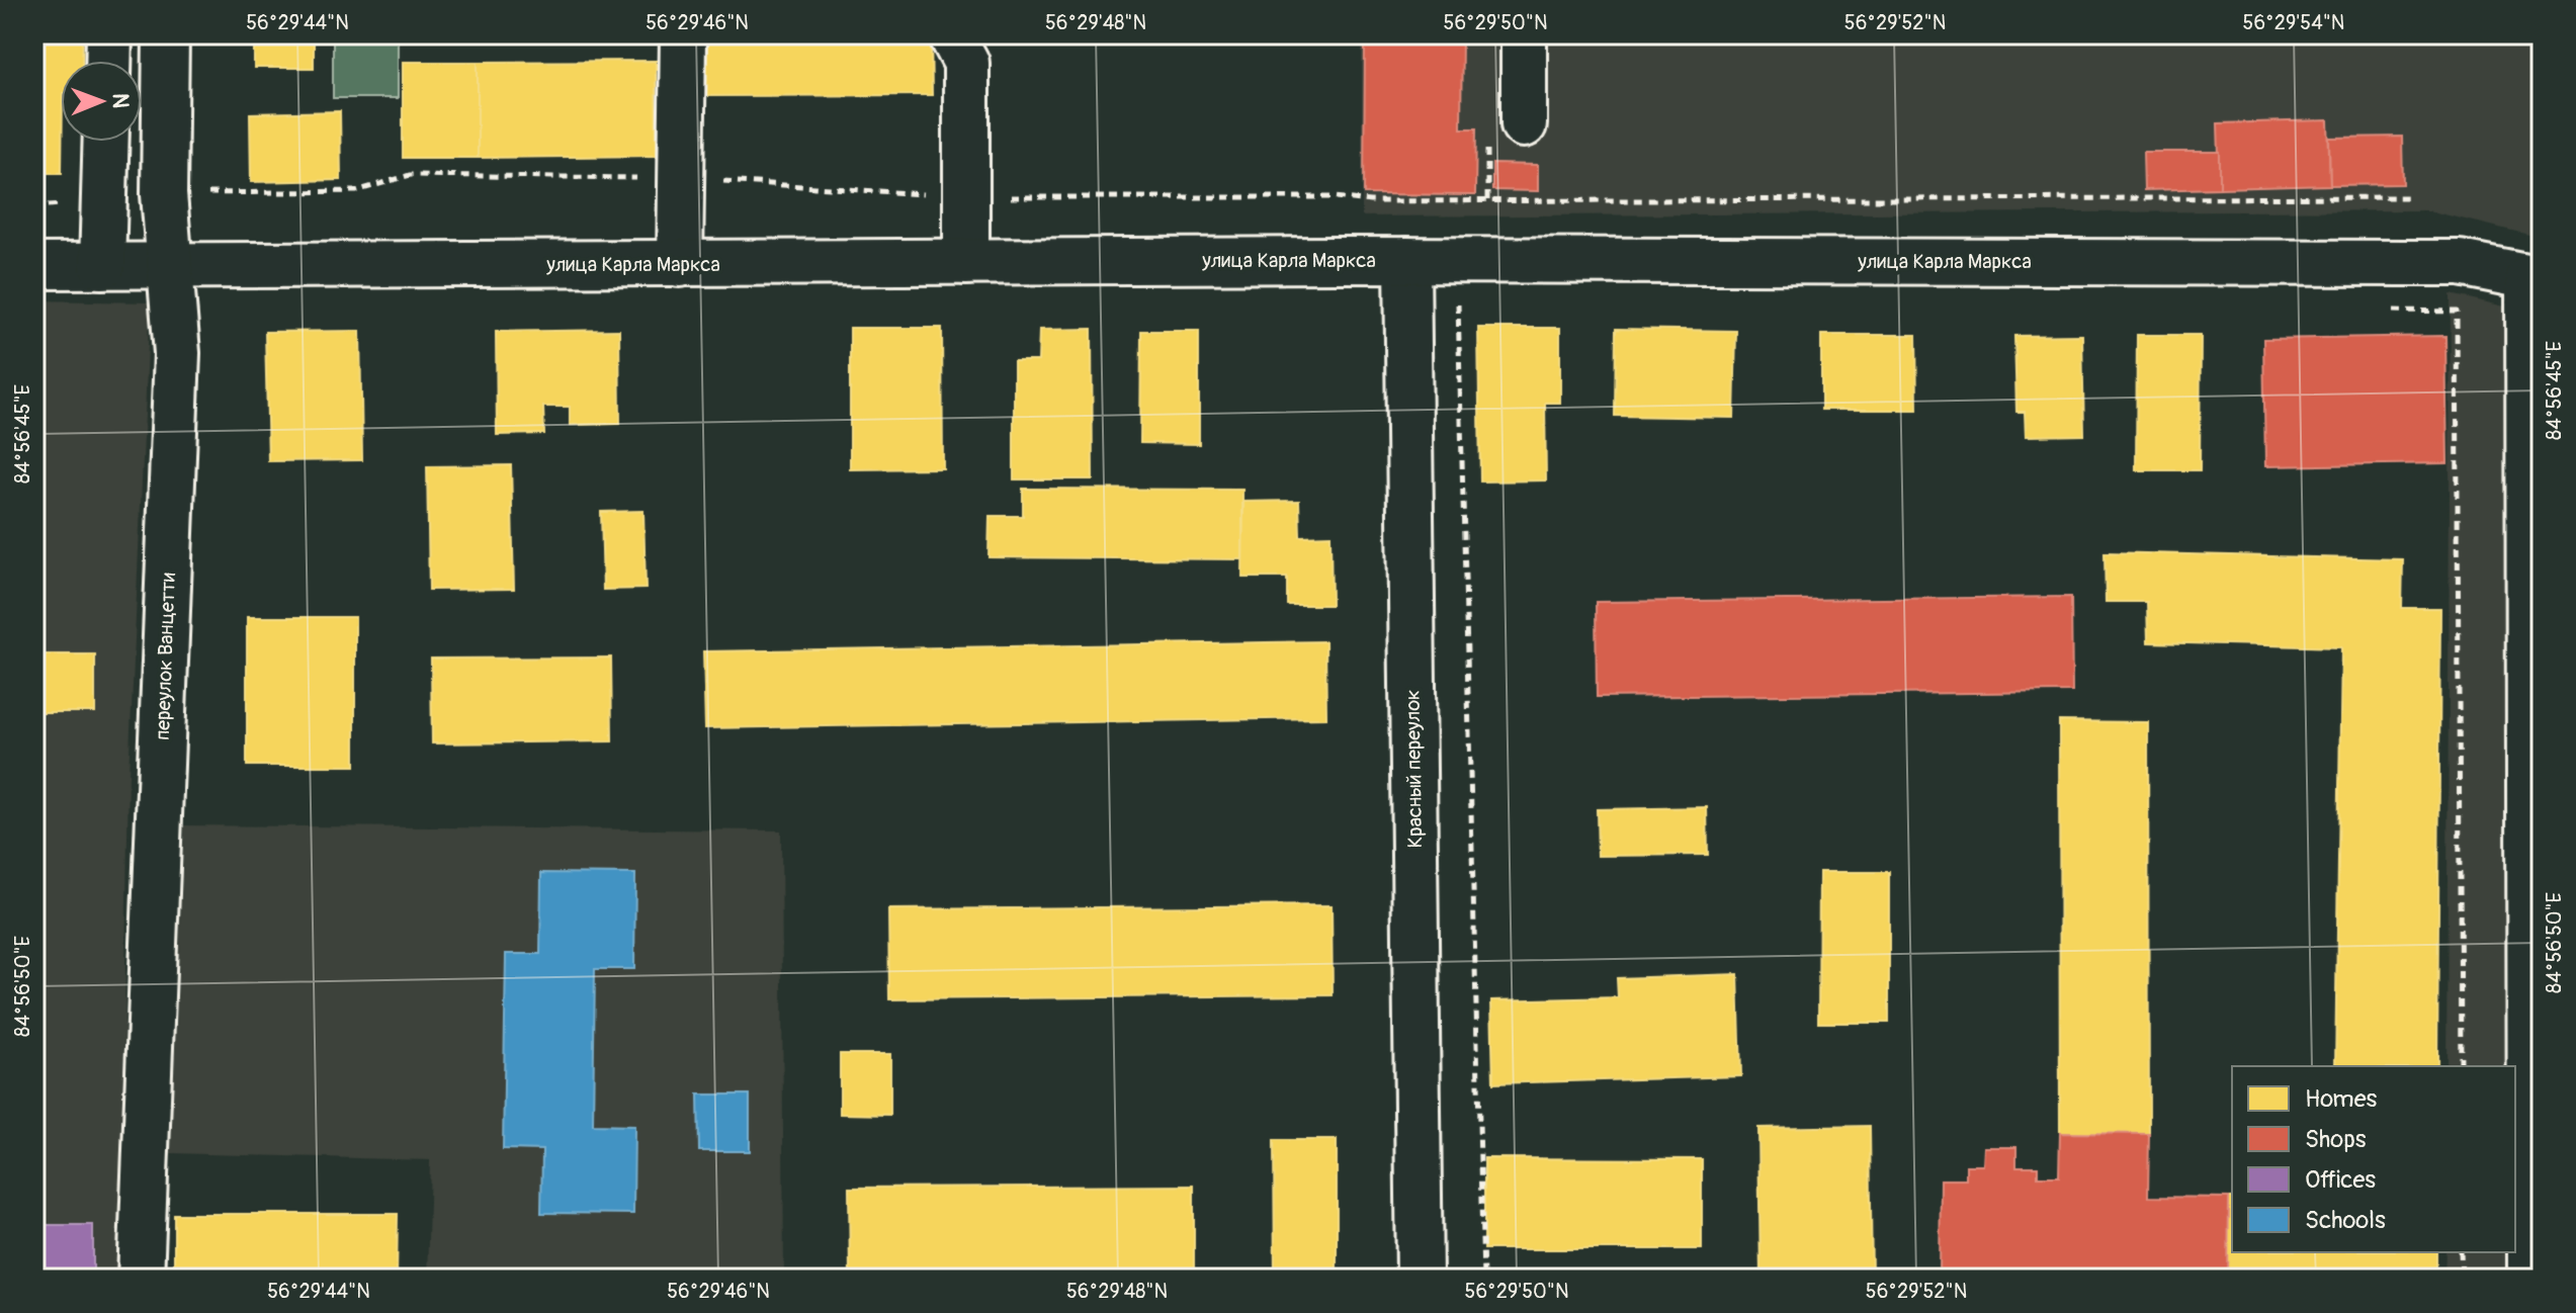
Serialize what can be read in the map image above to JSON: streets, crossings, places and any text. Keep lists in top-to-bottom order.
{
  "streets": {
    "street": ["улица Карла Маркса", "переулок Ванцетти", "Красный переулок"]
  },
  "crossings": [
    ["улица Карла Маркса", "переулок Ванцетти"],
    ["улица Карла Маркса", "Красный переулок"]
  ],
  "legend": [
    "Homes",
    "Shops",
    "Offices",
    "Schools"
  ],
  "north": "right",
  "coordinates": [
    "56°29'44\"N",
    "56°29'46\"N",
    "56°29'48\"N",
    "56°29'50\"N",
    "56°29'52\"N",
    "56°29'54\"N",
    "84°56'45\"E",
    "84°56'50\"E"
  ]
}
